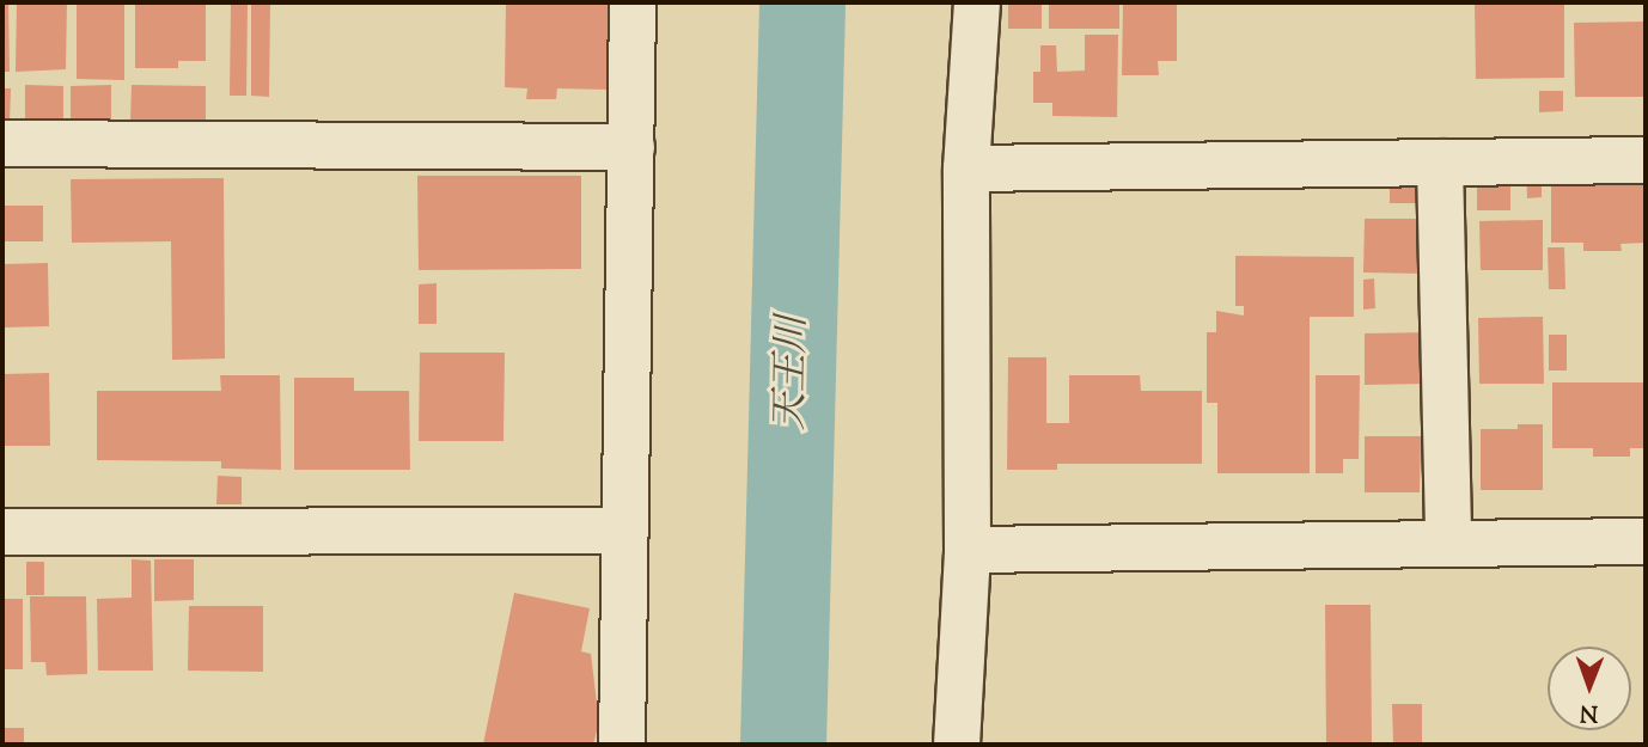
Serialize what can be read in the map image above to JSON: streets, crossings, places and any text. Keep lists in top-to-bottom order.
{
  "water": ["天王川"],
  "north": "bottom"
}
